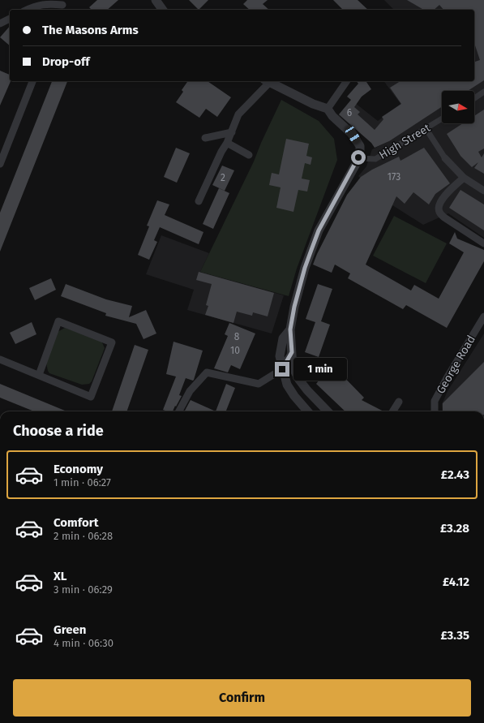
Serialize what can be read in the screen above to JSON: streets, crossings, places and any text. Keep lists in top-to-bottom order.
{
  "streets": {
    "street": ["High Street", "George Road"]
  },
  "house_numbers": [
    "6",
    "173",
    "2",
    "8",
    "10"
  ],
  "north": "right",
  "page": {
    "banner": ["The Masons Arms", "Drop-off"],
    "bubble": "1 min",
    "heading": "Choose a ride",
    "list": [
      {
        "name": "Economy",
        "note": "1 min · 06:27",
        "value": "£2.43"
      },
      {
        "name": "Comfort",
        "note": "2 min · 06:28",
        "value": "£3.28"
      },
      {
        "name": "XL",
        "note": "3 min · 06:29",
        "value": "£4.12"
      },
      {
        "name": "Green",
        "note": "4 min · 06:30",
        "value": "£3.35"
      }
    ],
    "buttons": "Confirm"
  }
}
